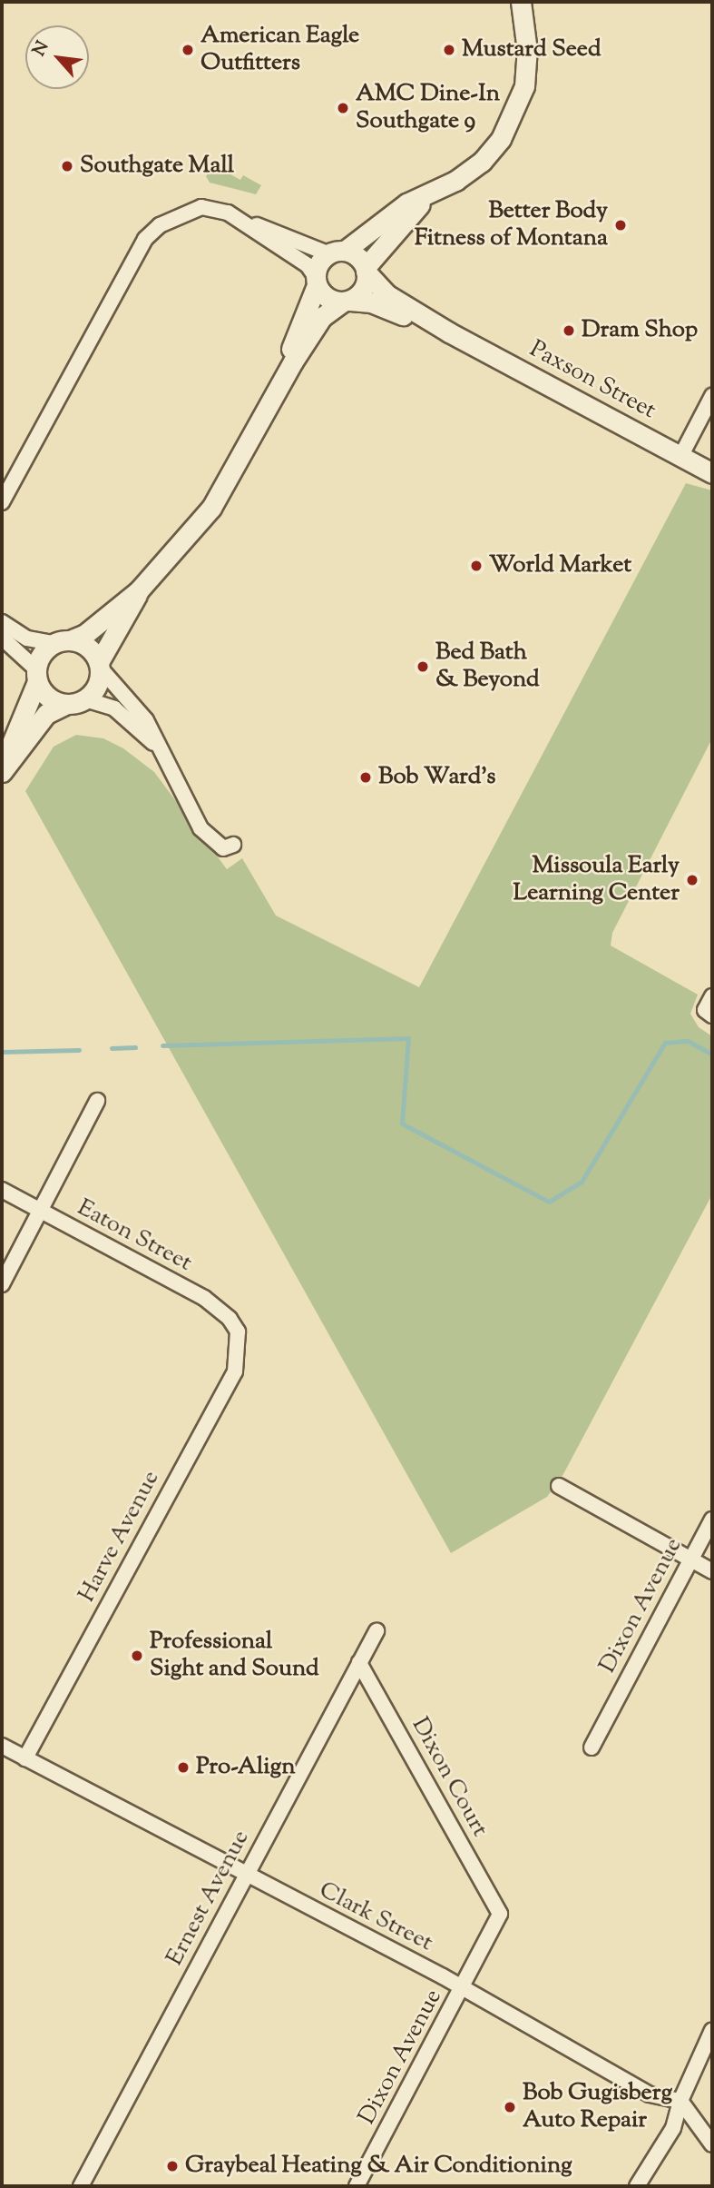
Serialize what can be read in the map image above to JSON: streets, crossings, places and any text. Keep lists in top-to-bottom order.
{
  "streets": {
    "street": [
      "Paxson Street",
      "Eaton Street",
      "Harve Avenue",
      "Dixon Avenue",
      "Dixon Court",
      "Ernest Avenue",
      "Clark Street"
    ]
  },
  "crossings": [
    ["Eaton Street", "Harve Avenue"],
    ["Harve Avenue", "Clark Street"],
    ["Dixon Avenue", "Dixon Court"],
    ["Dixon Avenue", "Clark Street"],
    ["Dixon Court", "Ernest Avenue"],
    ["Ernest Avenue", "Clark Street"]
  ],
  "places": [
    "American Eagle Outfitters",
    "Mustard Seed",
    "AMC Dine-In Southgate 9",
    "Southgate Mall",
    "Better Body Fitness of Montana",
    "Dram Shop",
    "World Market",
    "Bed Bath & Beyond",
    "Bob Ward's",
    "Missoula Early Learning Center",
    "Professional Sight and Sound",
    "Pro-Align",
    "Bob Gugisberg Auto Repair",
    "Graybeal Heating & Air Conditioning"
  ],
  "north": "top left"
}
